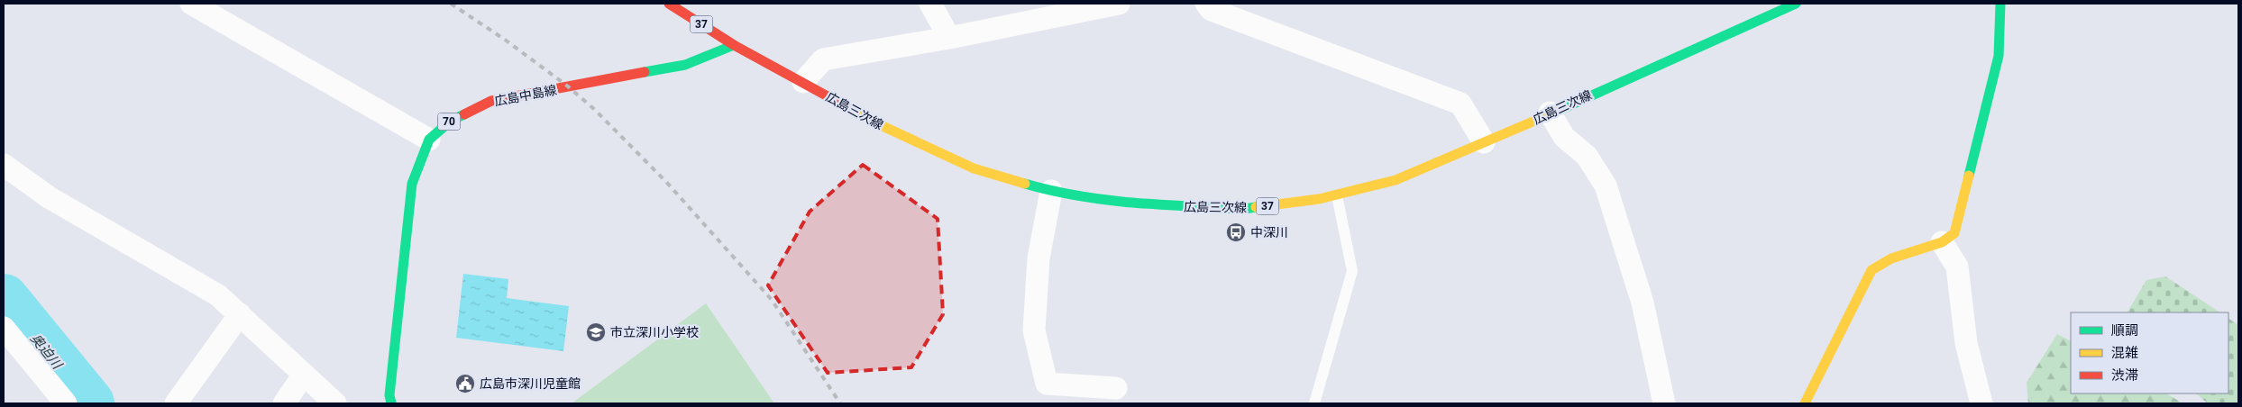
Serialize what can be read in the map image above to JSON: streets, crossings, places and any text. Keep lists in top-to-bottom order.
{
  "streets": {
    "main road": [
      "37",
      "広島中島線",
      "広島三次線",
      "70"
    ]
  },
  "crossings": [
    ["広島中島線", "広島三次線"]
  ],
  "water": ["奥迫川"],
  "places": {
    "bus stop": ["中深川"],
    "school or university": ["市立深川小学校"],
    "public building": ["広島市深川児童館"]
  },
  "legend": ["順調", "混雑", "渋滞"]
}
